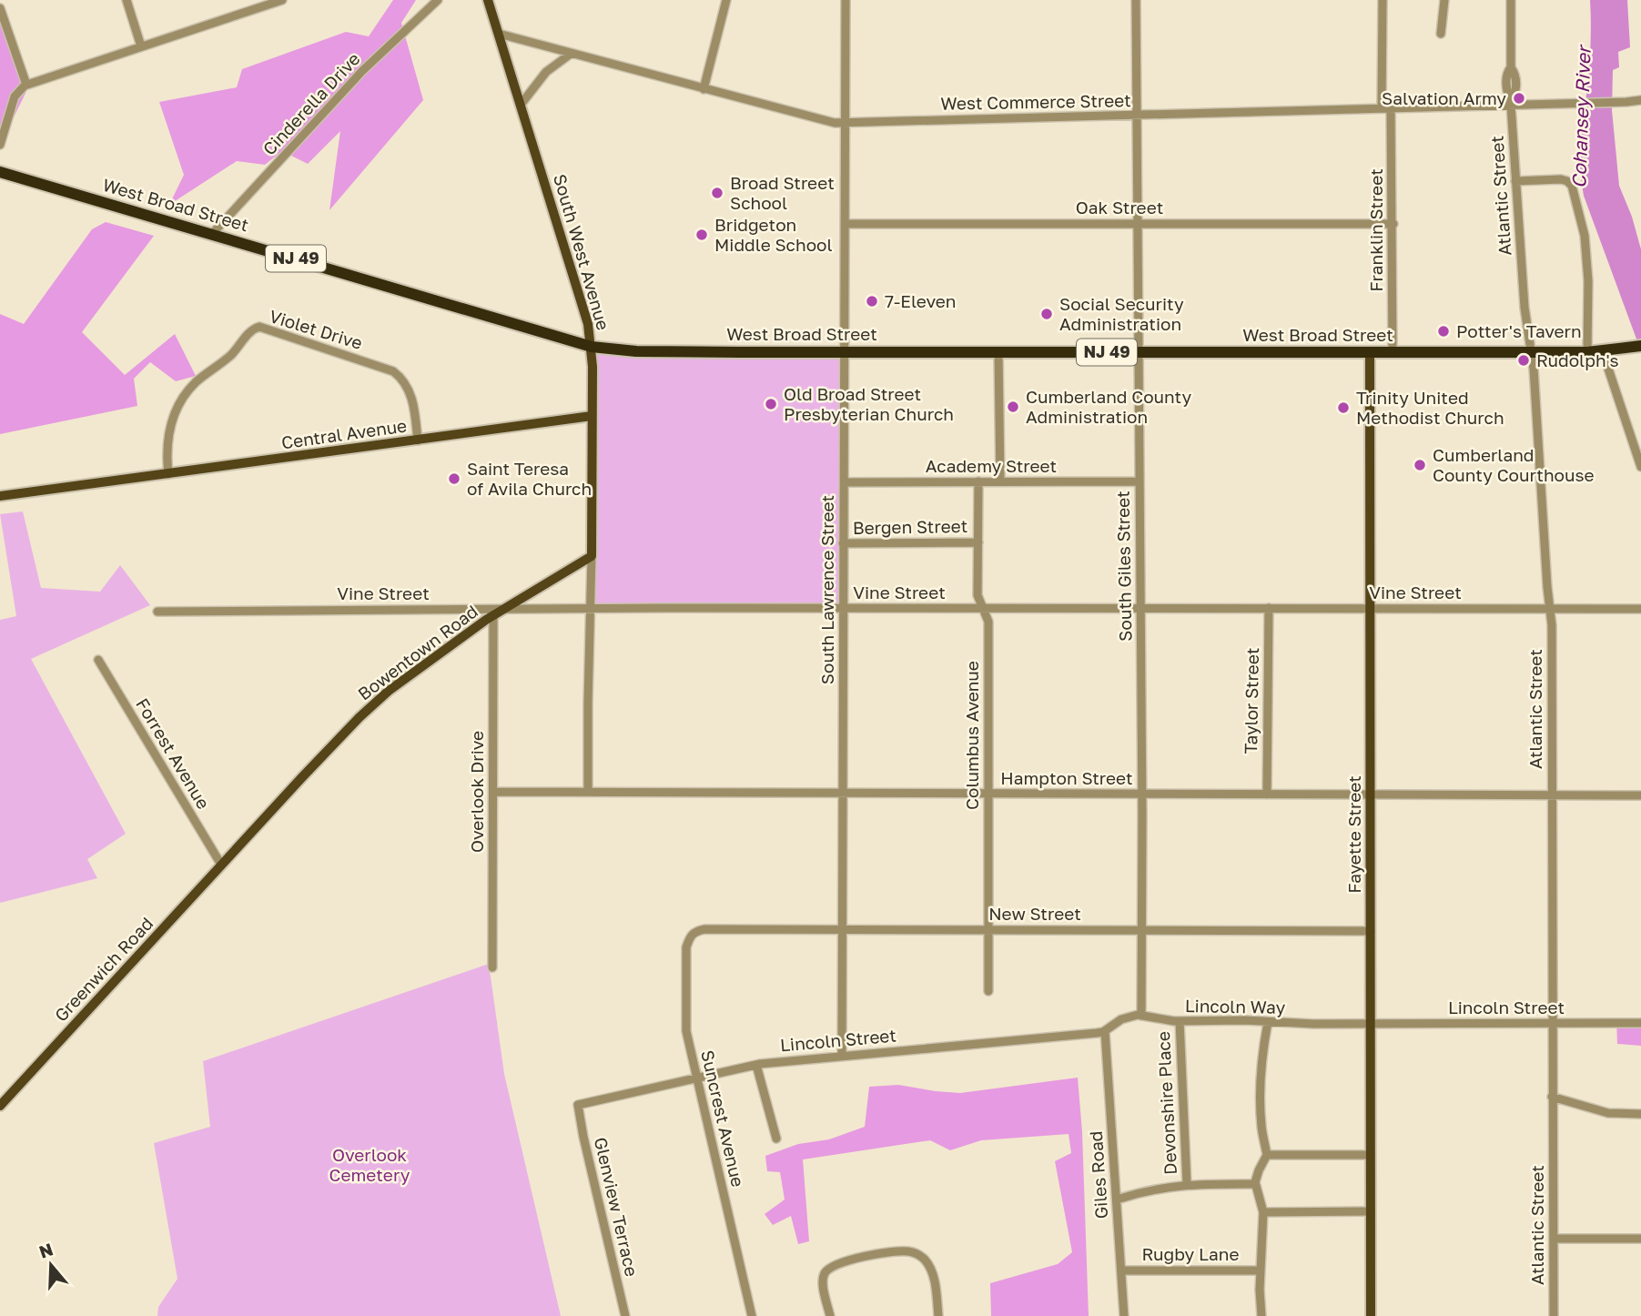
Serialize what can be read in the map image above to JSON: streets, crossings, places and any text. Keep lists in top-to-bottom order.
{
  "streets": {
    "highway": ["West Broad Street", "NJ 49"],
    "main road": [
      "South West Avenue",
      "Central Avenue",
      "Bowentown Road",
      "Fayette Street",
      "Greenwich Road"
    ],
    "street": [
      "West Commerce Street",
      "Cinderella Drive",
      "Atlantic Street",
      "Oak Street",
      "Franklin Street",
      "Violet Drive",
      "Academy Street",
      "Bergen Street",
      "South Giles Street",
      "South Lawrence Street",
      "Vine Street",
      "Taylor Street",
      "Columbus Avenue",
      "Forrest Avenue",
      "Hampton Street",
      "Overlook Drive",
      "New Street",
      "Lincoln Way",
      "Lincoln Street",
      "Devonshire Place",
      "Suncrest Avenue",
      "Giles Road",
      "Glenview Terrace",
      "Rugby Lane"
    ]
  },
  "crossings": [
    ["West Commerce Street", "Atlantic Street"],
    ["West Commerce Street", "Franklin Street"],
    ["West Commerce Street", "South West Avenue"],
    ["West Commerce Street", "South Giles Street"],
    ["West Commerce Street", "South Lawrence Street"],
    ["Cinderella Drive", "West Broad Street"],
    ["Atlantic Street", "West Broad Street"],
    ["Atlantic Street", "Vine Street"],
    ["Atlantic Street", "Hampton Street"],
    ["Atlantic Street", "Lincoln Street"],
    ["West Broad Street", "Franklin Street"],
    ["West Broad Street", "South West Avenue"],
    ["West Broad Street", "South Giles Street"],
    ["West Broad Street", "South Lawrence Street"],
    ["West Broad Street", "Fayette Street"],
    ["Oak Street", "Franklin Street"],
    ["Oak Street", "South Giles Street"],
    ["Oak Street", "South Lawrence Street"],
    ["South West Avenue", "Central Avenue"],
    ["South West Avenue", "Vine Street"],
    ["South West Avenue", "Bowentown Road"],
    ["South West Avenue", "Hampton Street"],
    ["Violet Drive", "Central Avenue"],
    ["Academy Street", "South Giles Street"],
    ["Academy Street", "South Lawrence Street"],
    ["Academy Street", "Columbus Avenue"],
    ["Bergen Street", "South Lawrence Street"],
    ["Bergen Street", "Columbus Avenue"],
    ["South Giles Street", "Vine Street"],
    ["South Giles Street", "Hampton Street"],
    ["South Giles Street", "New Street"],
    ["South Giles Street", "Lincoln Way"],
    ["South Lawrence Street", "Vine Street"],
    ["South Lawrence Street", "Hampton Street"],
    ["South Lawrence Street", "New Street"],
    ["South Lawrence Street", "Lincoln Street"],
    ["Vine Street", "Bowentown Road"],
    ["Vine Street", "Taylor Street"],
    ["Vine Street", "Columbus Avenue"],
    ["Vine Street", "Fayette Street"],
    ["Bowentown Road", "Overlook Drive"],
    ["Bowentown Road", "Greenwich Road"],
    ["Taylor Street", "Hampton Street"],
    ["Columbus Avenue", "Hampton Street"],
    ["Columbus Avenue", "New Street"],
    ["Forrest Avenue", "Greenwich Road"],
    ["Hampton Street", "Overlook Drive"],
    ["Hampton Street", "Fayette Street"],
    ["Fayette Street", "New Street"],
    ["Fayette Street", "Lincoln Way"],
    ["Fayette Street", "Lincoln Street"],
    ["New Street", "Suncrest Avenue"],
    ["Lincoln Way", "Lincoln Street"],
    ["Lincoln Way", "Devonshire Place"],
    ["Lincoln Way", "Giles Road"],
    ["Lincoln Street", "Suncrest Avenue"],
    ["Lincoln Street", "Giles Road"],
    ["Lincoln Street", "Glenview Terrace"],
    ["Giles Road", "Rugby Lane"]
  ],
  "water": ["Cohansey River"],
  "parks": ["Overlook Cemetery"],
  "places": [
    "Salvation Army",
    "Broad Street School",
    "Bridgeton Middle School",
    "7-Eleven",
    "Social Security Administration",
    "Potter's Tavern",
    "Rudolph's",
    "Old Broad Street Presbyterian Church",
    "Cumberland County Administration",
    "Trinity United Methodist Church",
    "Cumberland County Courthouse",
    "Saint Teresa of Avila Church"
  ],
  "north": "top"
}
